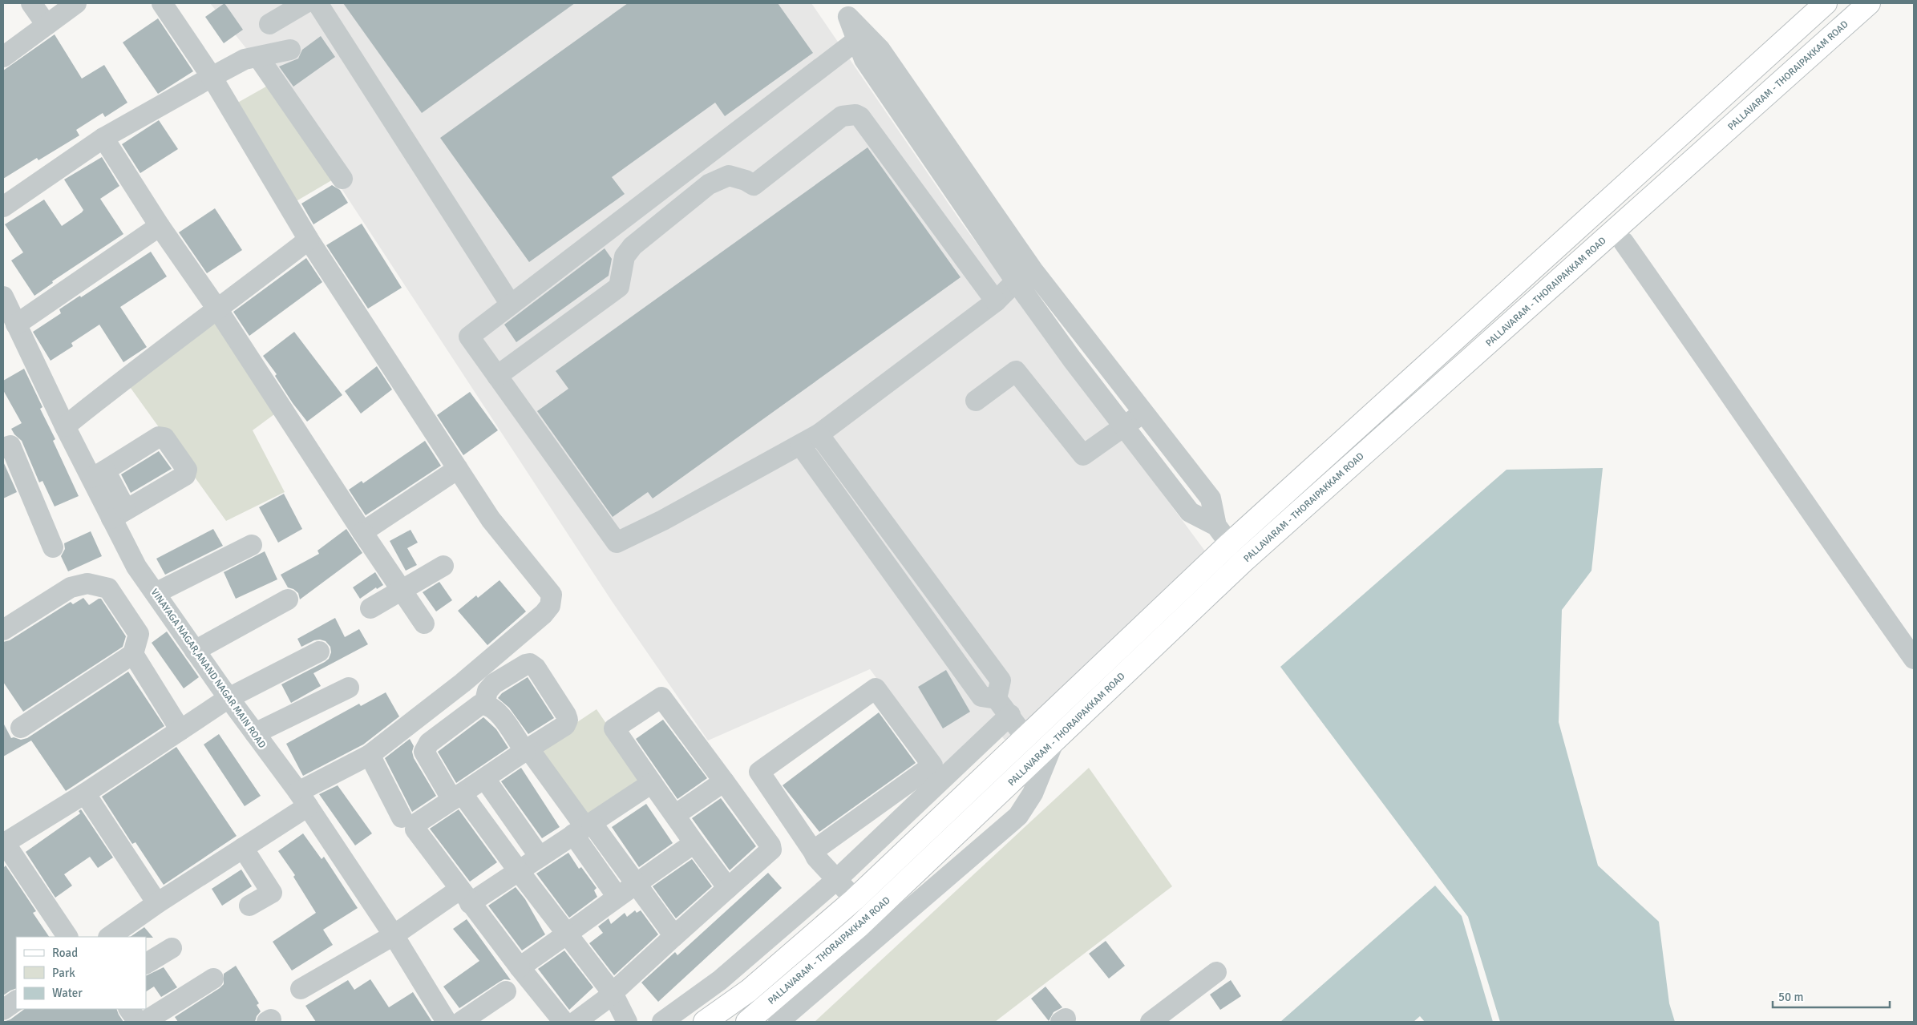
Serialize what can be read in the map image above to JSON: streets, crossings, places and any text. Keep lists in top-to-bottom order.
{
  "streets": {
    "main road": ["PALLAVARAM - THORAIPAKKAM ROAD"],
    "street": ["VINAYAGA NAGAR,ANAND NAGAR MAIN ROAD"]
  },
  "legend": ["Road", "Park", "Water"],
  "scale_bar": "50 m"
}
